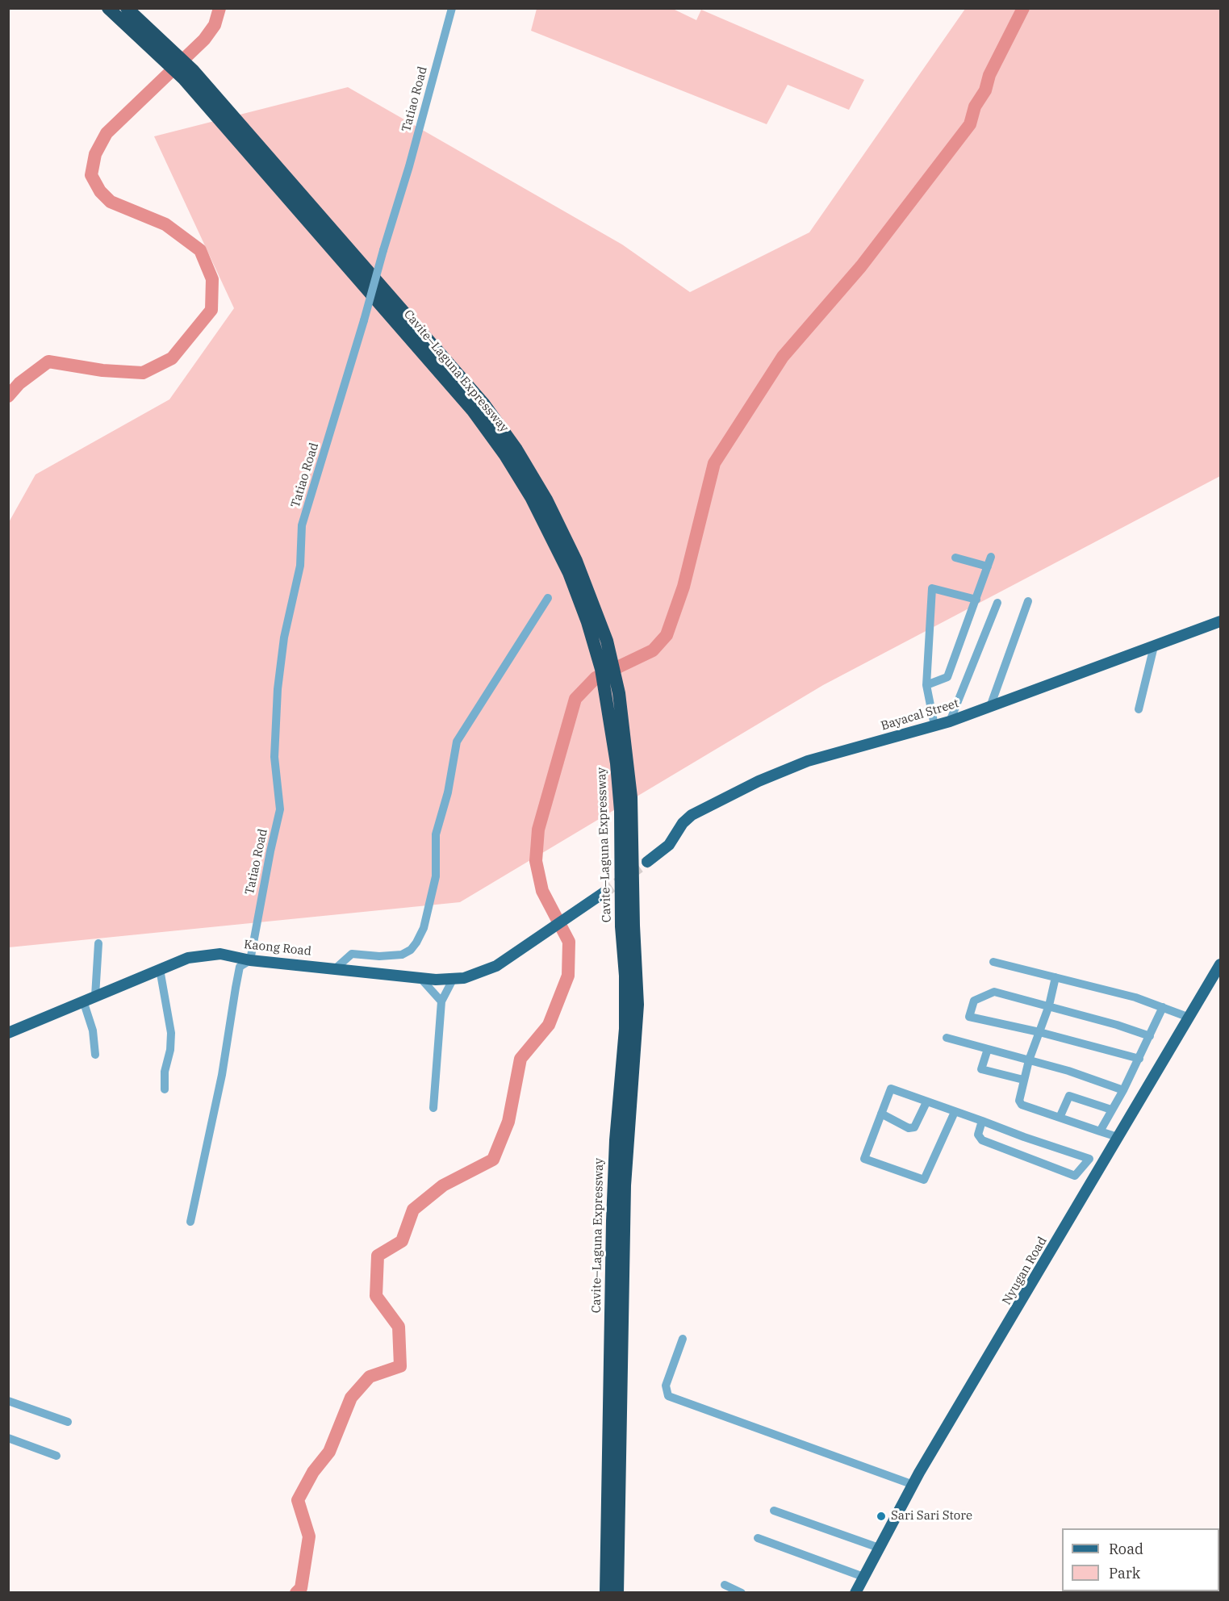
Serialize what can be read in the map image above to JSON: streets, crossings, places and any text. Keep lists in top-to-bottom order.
{
  "streets": {
    "highway": ["Cavite–Laguna Expressway"],
    "main road": ["Bayacal Street", "Kaong Road", "Nyugan Road"],
    "street": ["Tatiao Road"]
  },
  "crossings": [
    ["Tatiao Road", "Kaong Road"]
  ],
  "places": ["Sari Sari Store"],
  "legend": ["Road", "Park"]
}
